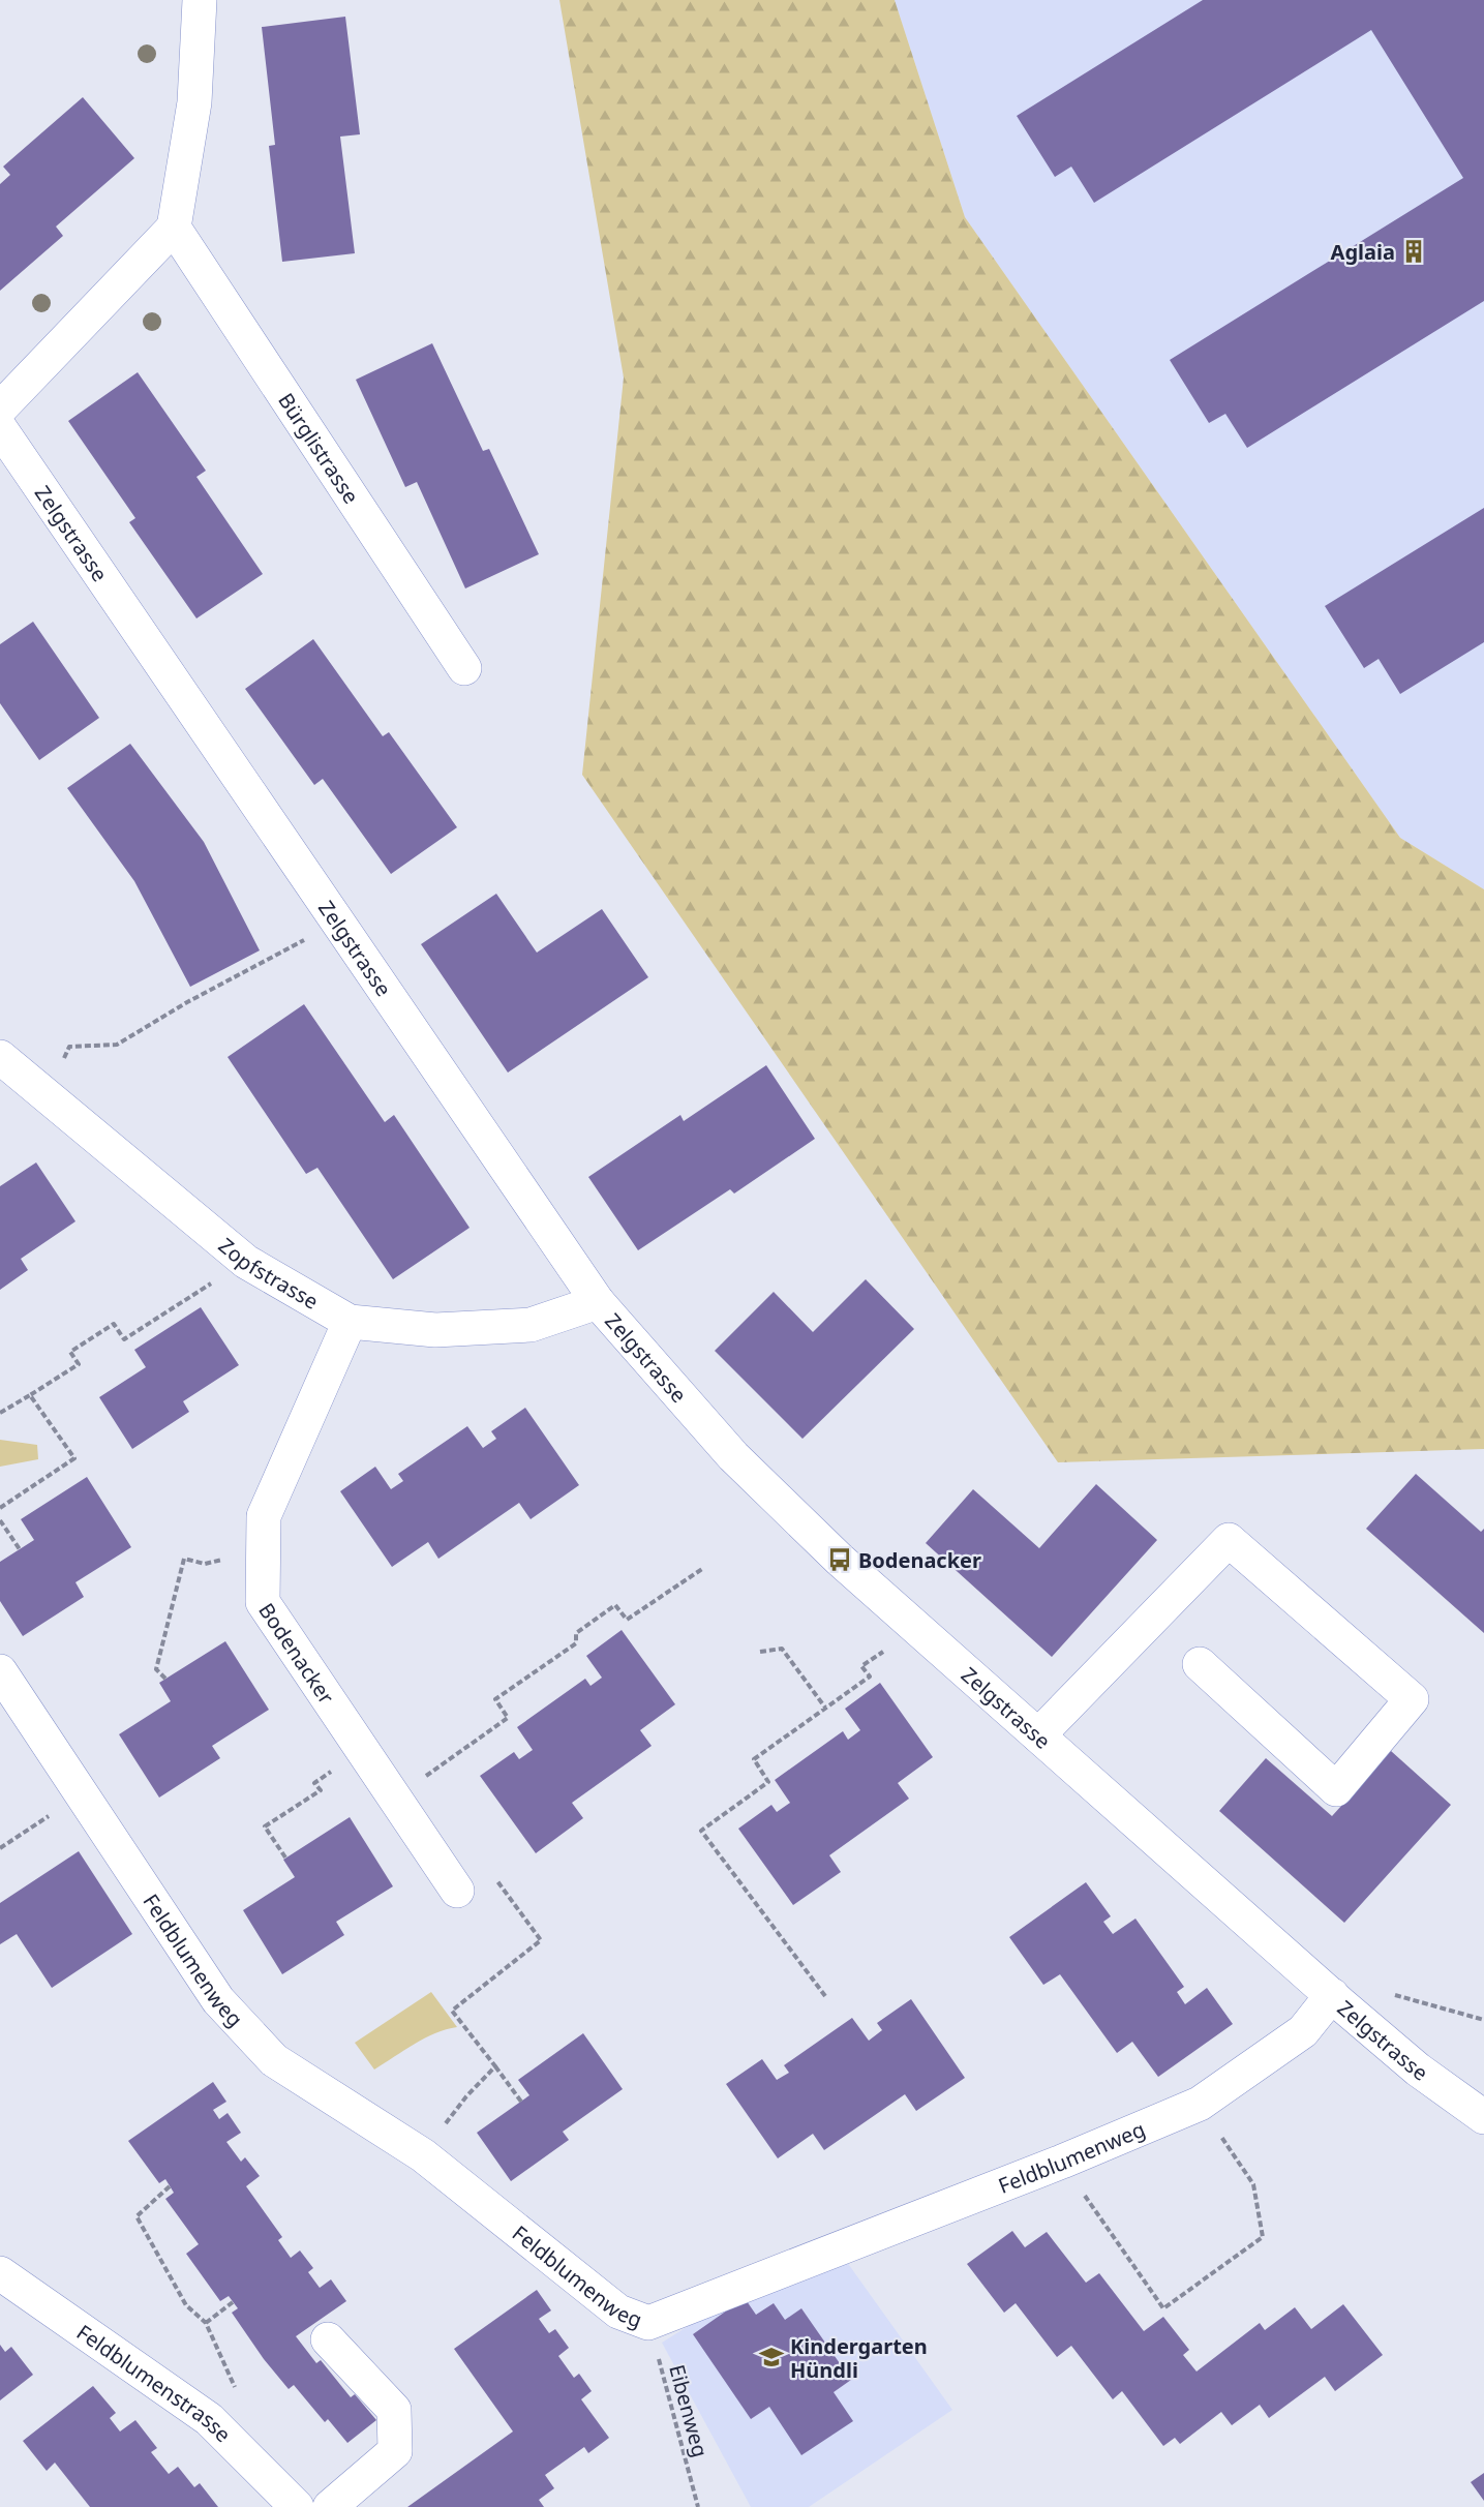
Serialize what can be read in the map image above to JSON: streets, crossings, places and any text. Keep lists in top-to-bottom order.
{
  "streets": {
    "street": [
      "Bürglistrasse",
      "Zelgstrasse",
      "Zopfstrasse",
      "Bodenacker",
      "Feldblumenweg",
      "Feldblumenstrasse"
    ],
    "path": ["Eibenweg"]
  },
  "crossings": [
    ["Zelgstrasse", "Zopfstrasse"],
    ["Zelgstrasse", "Feldblumenweg"],
    ["Zopfstrasse", "Bodenacker"],
    ["Feldblumenweg", "Eibenweg"]
  ],
  "places": {
    "building": ["Aglaia"],
    "bus stop": ["Bodenacker"],
    "school or university": ["Kindergarten Hündli"]
  }
}
